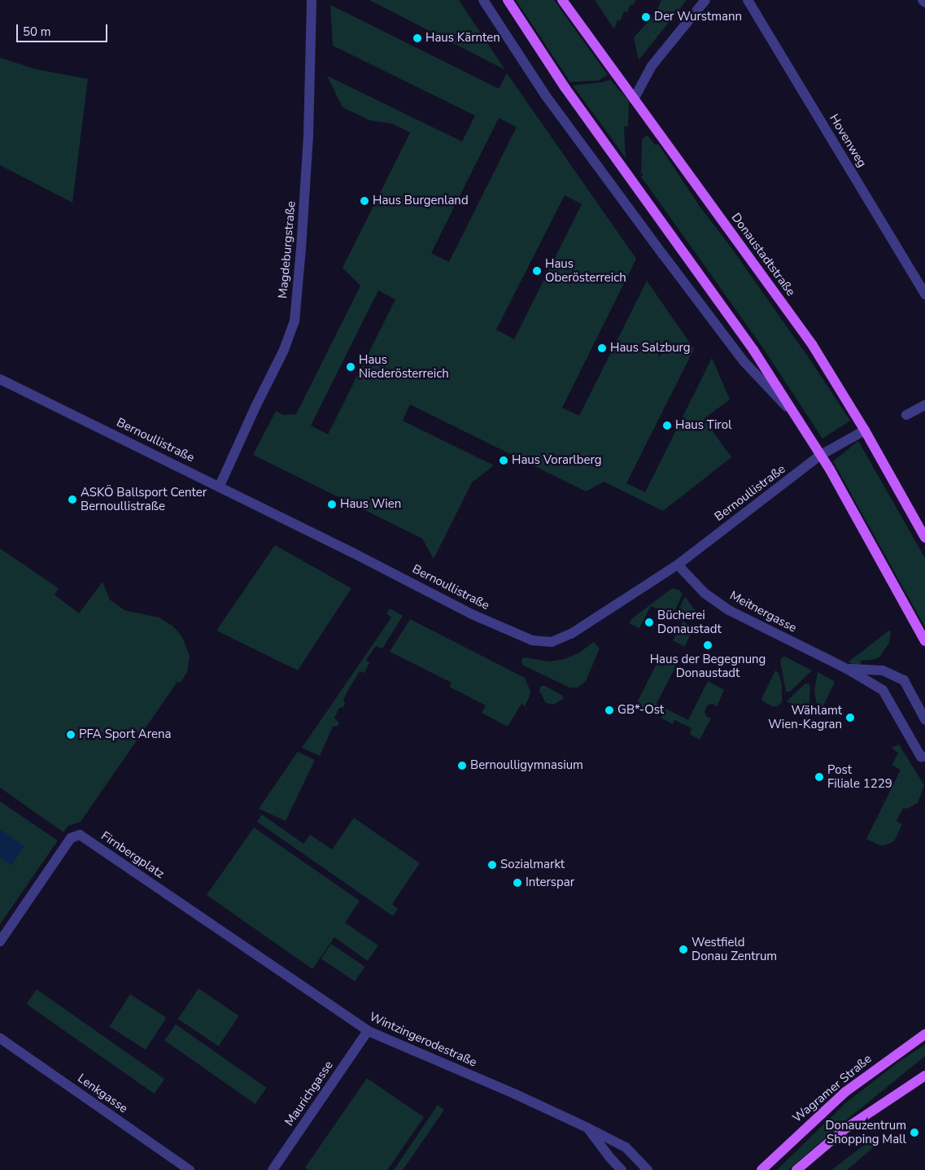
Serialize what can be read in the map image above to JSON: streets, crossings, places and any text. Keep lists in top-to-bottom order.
{
  "streets": {
    "main road": ["Donaustadtstraße", "Wagramer Straße"],
    "street": [
      "Hovenweg",
      "Magdeburgstraße",
      "Bernoullistraße",
      "Meitnergasse",
      "Firnbergplatz",
      "Wintzingerodestraße",
      "Lenkgasse",
      "Maurichgasse"
    ]
  },
  "crossings": [
    ["Magdeburgstraße", "Bernoullistraße"],
    ["Donaustadtstraße", "Bernoullistraße"],
    ["Bernoullistraße", "Meitnergasse"],
    ["Firnbergplatz", "Wintzingerodestraße"],
    ["Wintzingerodestraße", "Maurichgasse"]
  ],
  "places": [
    "Der Wurstmann",
    "Haus Kärnten",
    "Haus Burgenland",
    "Haus Oberösterreich",
    "Haus Salzburg",
    "Haus Niederösterreich",
    "Haus Tirol",
    "Haus Vorarlberg",
    "ASKÖ Ballsport Center Bernoullistraße",
    "Haus Wien",
    "Bücherei Donaustadt",
    "Haus der Begegnung Donaustadt",
    "GB*-Ost",
    "Wählamt Wien-Kagran",
    "PFA Sport Arena",
    "Bernoulligymnasium",
    "Post Filiale 1229",
    "Sozialmarkt",
    "Interspar",
    "Westfield Donau Zentrum",
    "Donauzentrum Shopping Mall"
  ],
  "scale_bar": "50 m"
}
